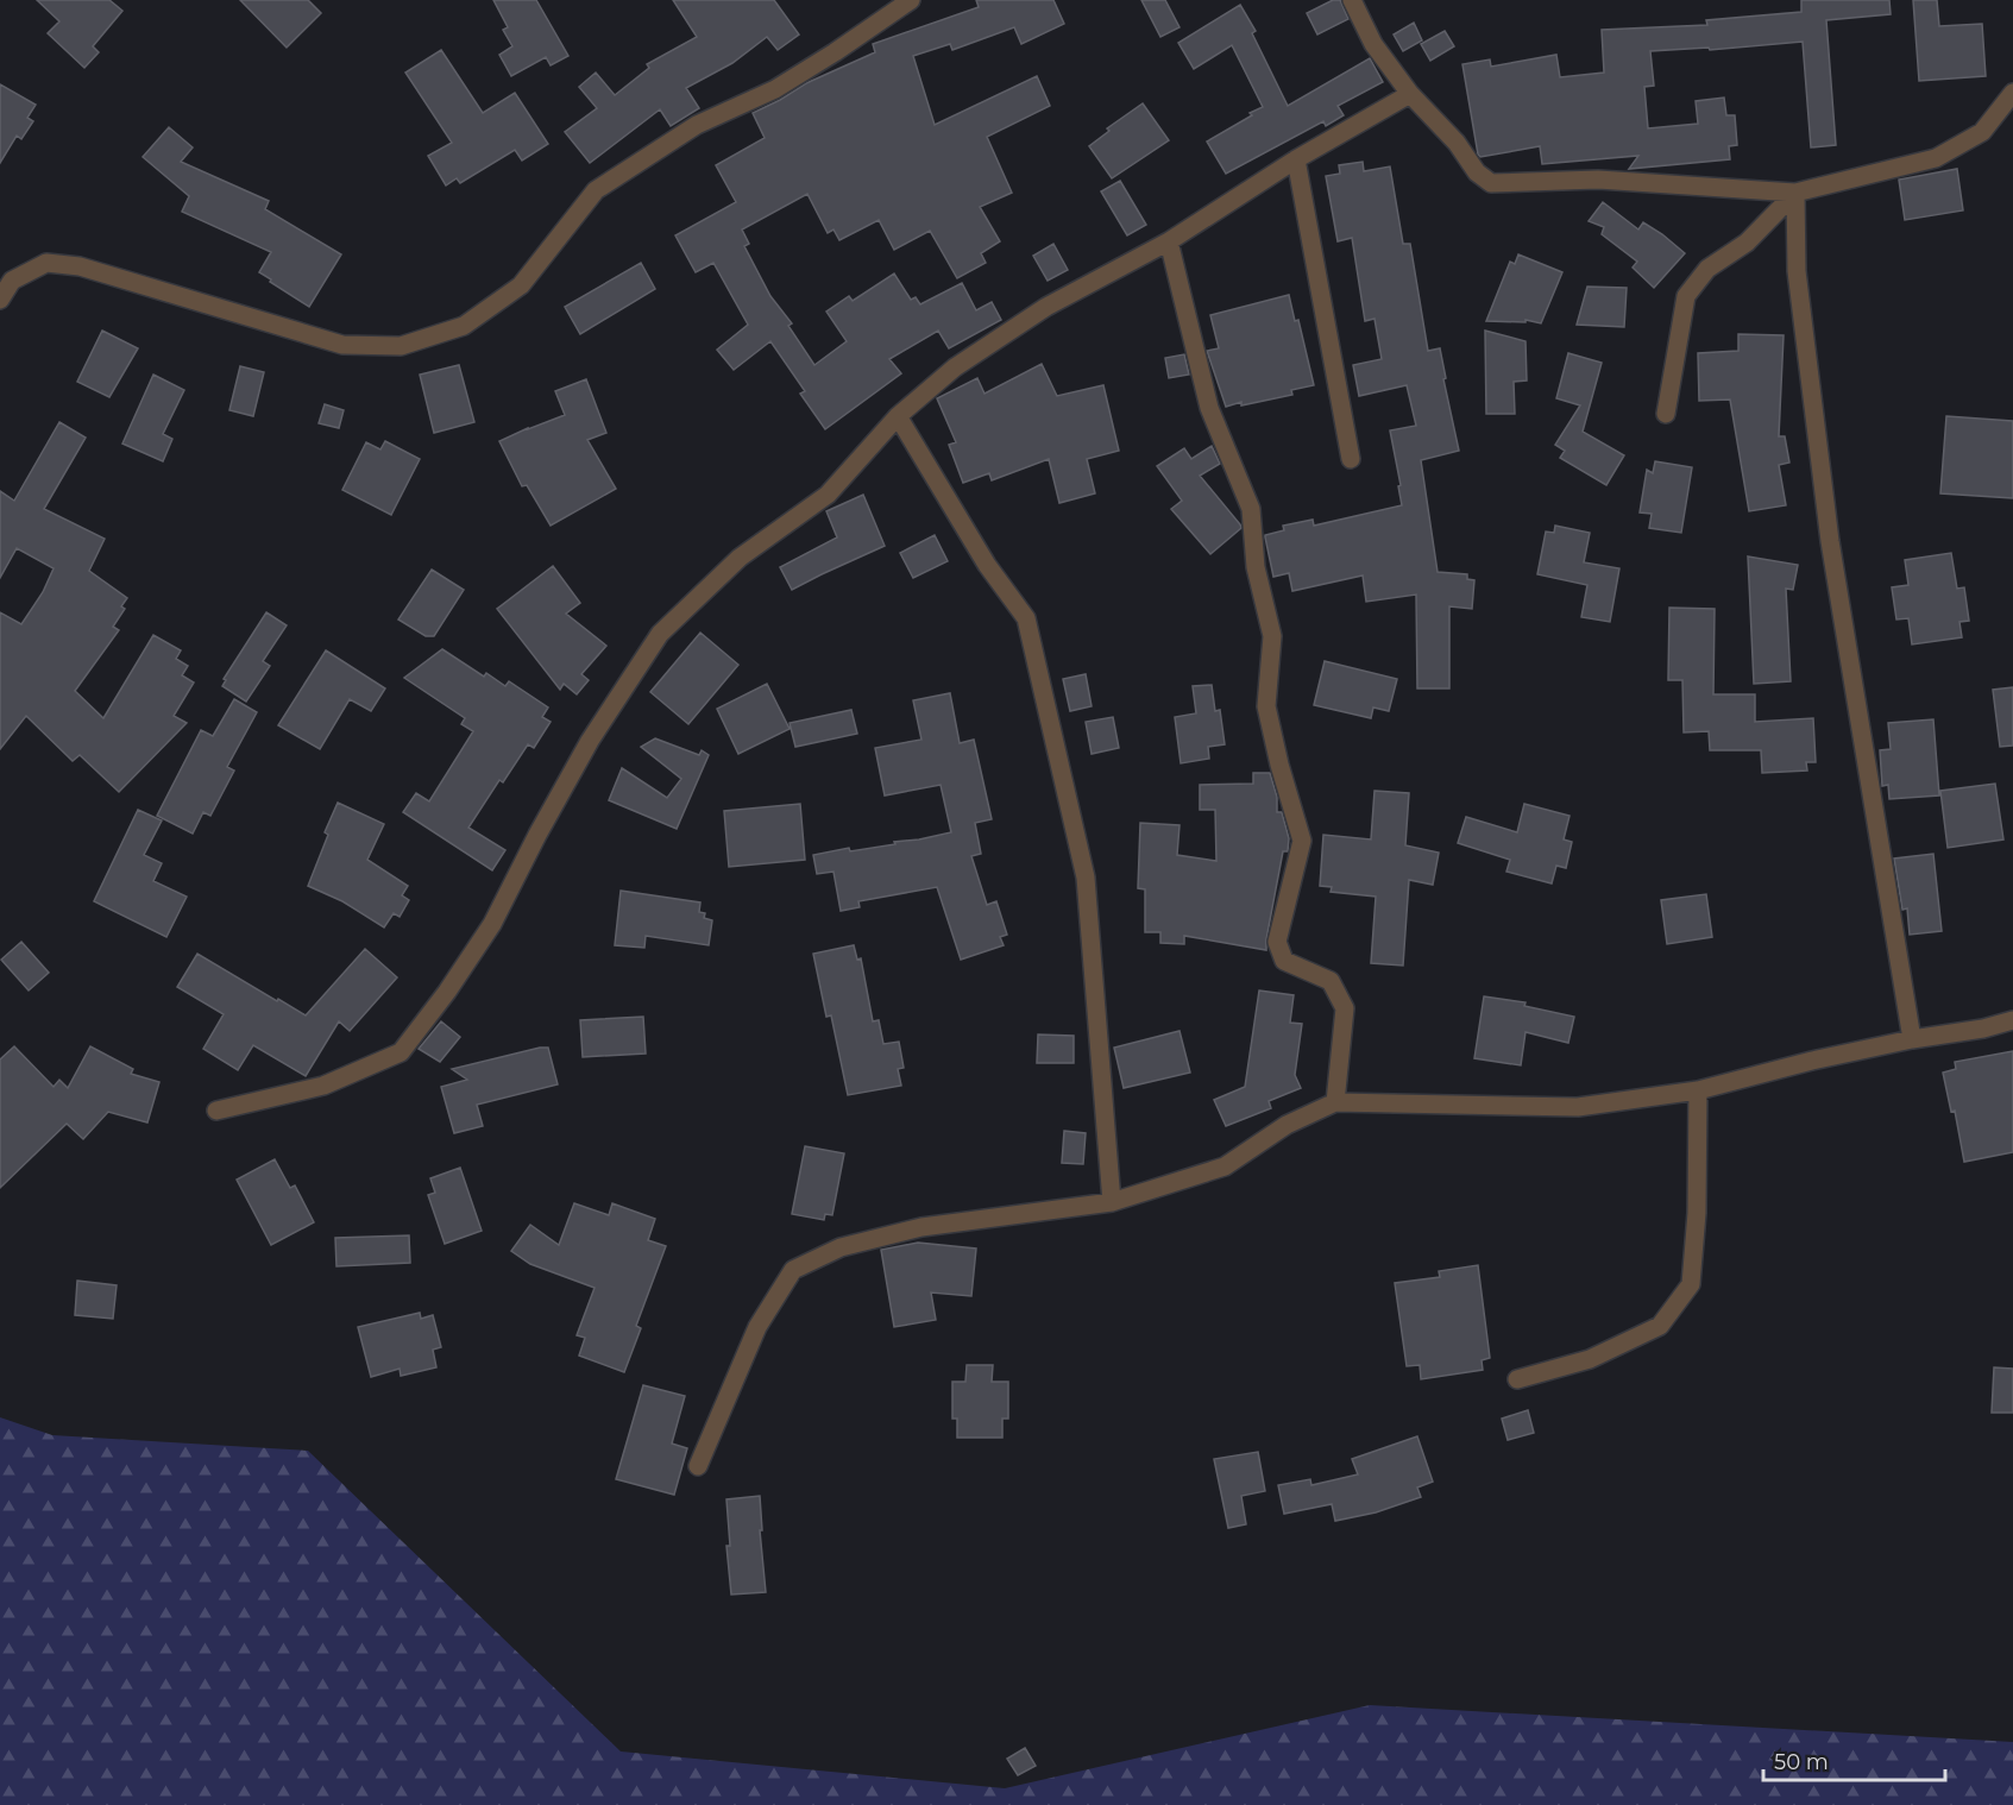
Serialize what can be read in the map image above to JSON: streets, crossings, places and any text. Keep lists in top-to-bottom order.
{
  "scale_bar": "50 m"
}
